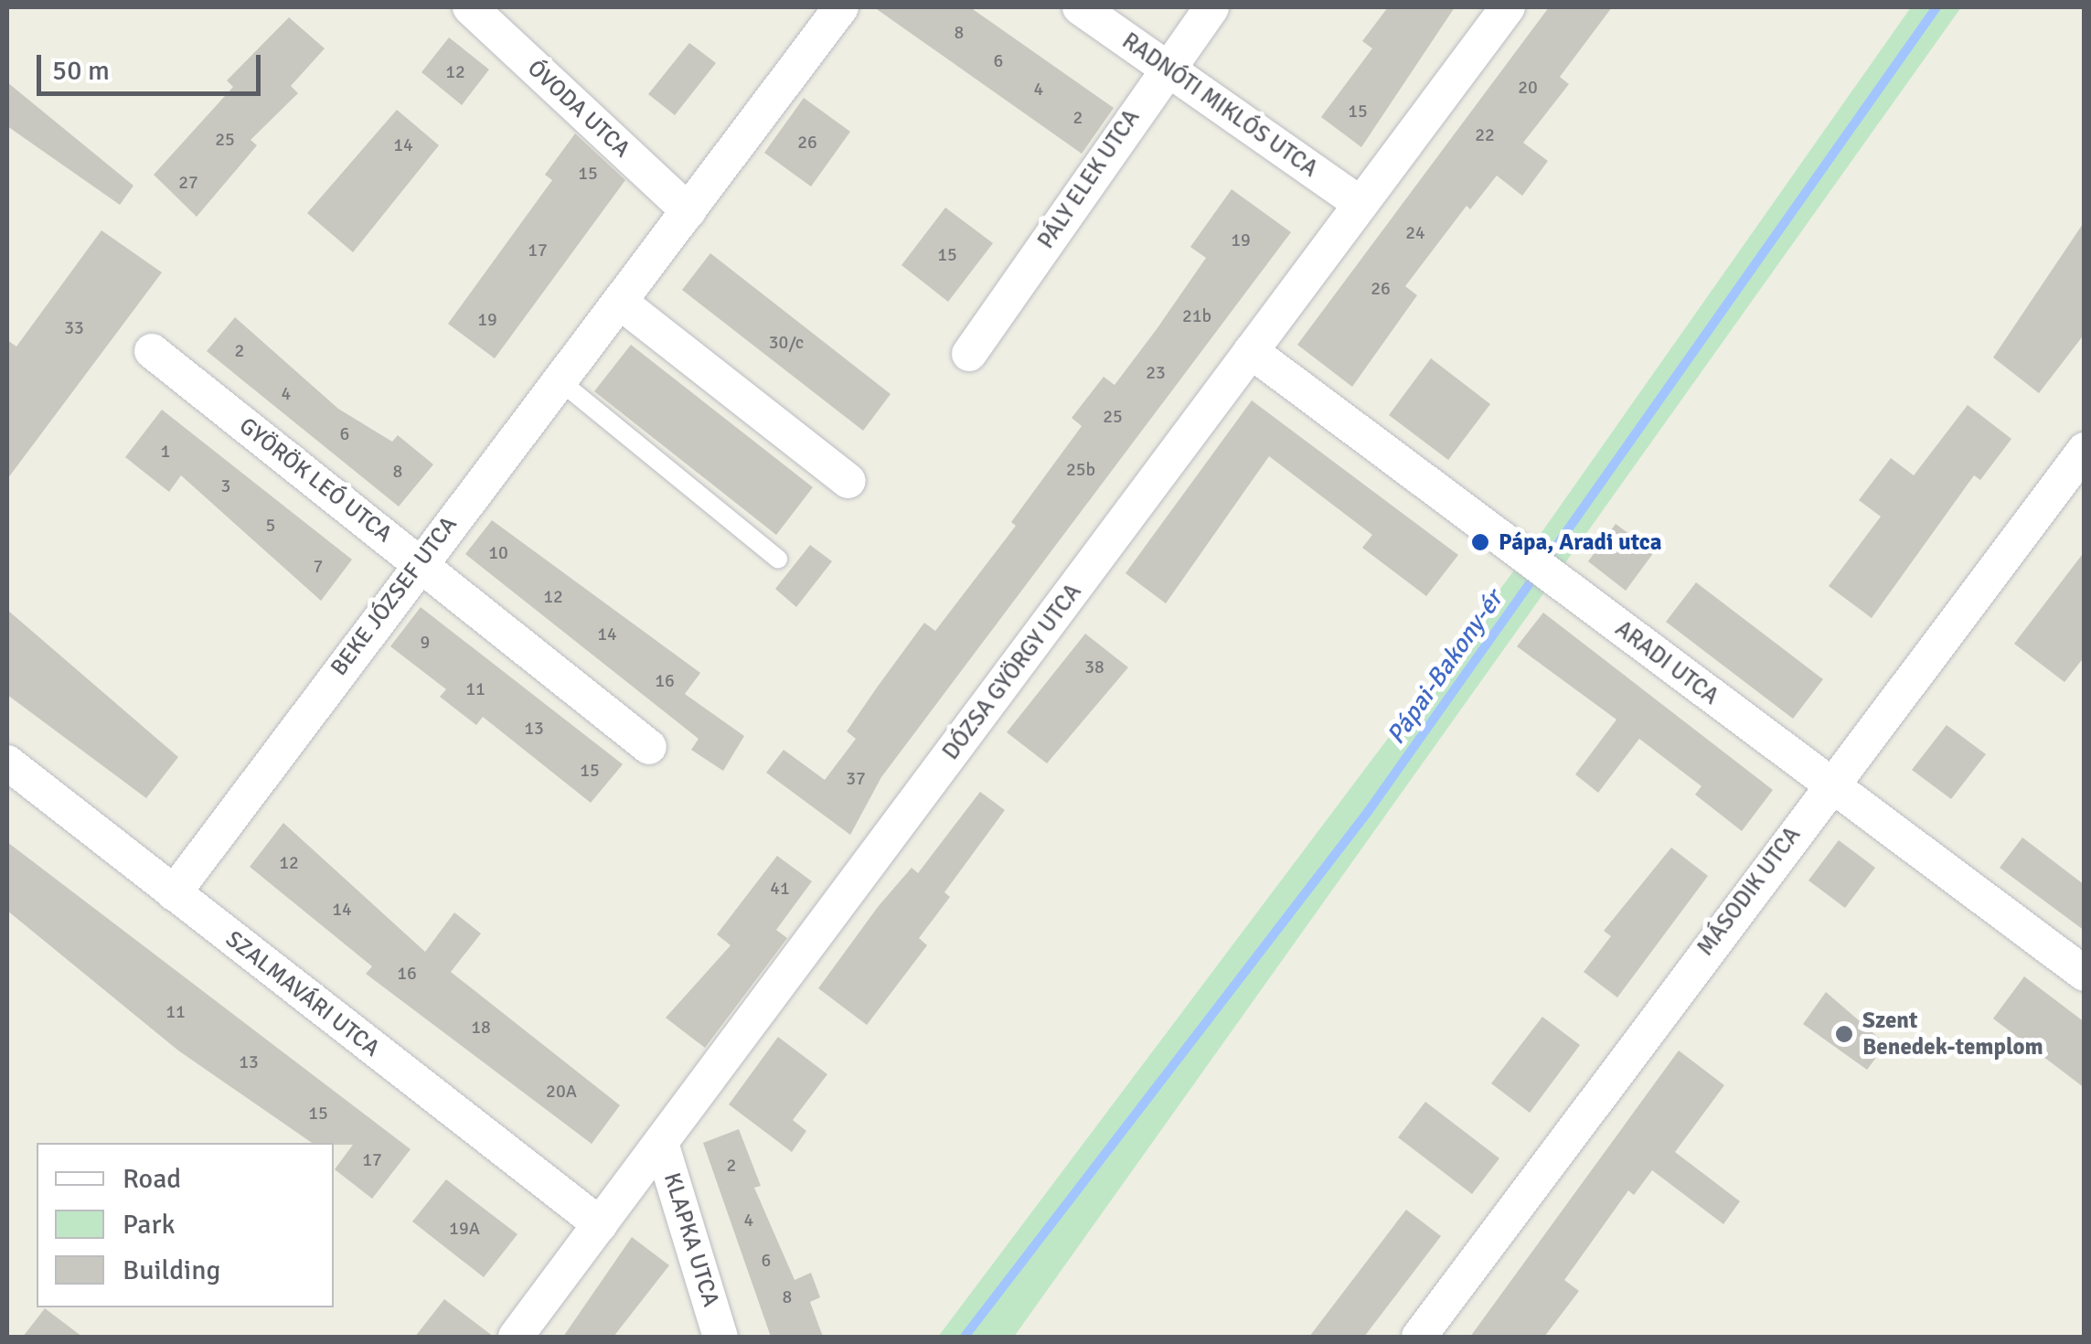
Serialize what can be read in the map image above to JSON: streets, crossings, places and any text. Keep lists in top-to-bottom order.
{
  "streets": {
    "street": [
      "RADNÓTI MIKLÓS UTCA",
      "ÓVODA UTCA",
      "PÁLY ELEK UTCA",
      "GYÖRÖK LEÓ UTCA",
      "BEKE JÓZSEF UTCA",
      "ARADI UTCA",
      "DÓZSA GYÖRGY UTCA",
      "MÁSODIK UTCA",
      "SZALMAVÁRI UTCA",
      "KLAPKA UTCA"
    ]
  },
  "crossings": [
    ["RADNÓTI MIKLÓS UTCA", "PÁLY ELEK UTCA"],
    ["RADNÓTI MIKLÓS UTCA", "DÓZSA GYÖRGY UTCA"],
    ["ÓVODA UTCA", "BEKE JÓZSEF UTCA"],
    ["GYÖRÖK LEÓ UTCA", "BEKE JÓZSEF UTCA"],
    ["BEKE JÓZSEF UTCA", "SZALMAVÁRI UTCA"],
    ["ARADI UTCA", "DÓZSA GYÖRGY UTCA"],
    ["ARADI UTCA", "MÁSODIK UTCA"],
    ["DÓZSA GYÖRGY UTCA", "SZALMAVÁRI UTCA"],
    ["DÓZSA GYÖRGY UTCA", "KLAPKA UTCA"]
  ],
  "water": ["Pápai-Bakony-ér"],
  "places": ["Pápa, Aradi utca", "Szent Benedek-templom"],
  "house_numbers": [
    "8",
    "6",
    "12",
    "20",
    "4",
    "15",
    "2",
    "22",
    "25",
    "26",
    "14",
    "15",
    "27",
    "24",
    "19",
    "17",
    "15",
    "26",
    "21b",
    "19",
    "33",
    "30/c",
    "2",
    "23",
    "4",
    "25",
    "6",
    "1",
    "25b",
    "8",
    "3",
    "5",
    "10",
    "7",
    "12",
    "14",
    "9",
    "38",
    "16",
    "11",
    "13",
    "15",
    "37",
    "12",
    "41",
    "14",
    "16",
    "11",
    "18",
    "13",
    "20A",
    "15",
    "17",
    "2",
    "4",
    "19A",
    "6",
    "8"
  ],
  "legend": ["Road", "Park", "Building"],
  "scale_bar": "50 m"
}
